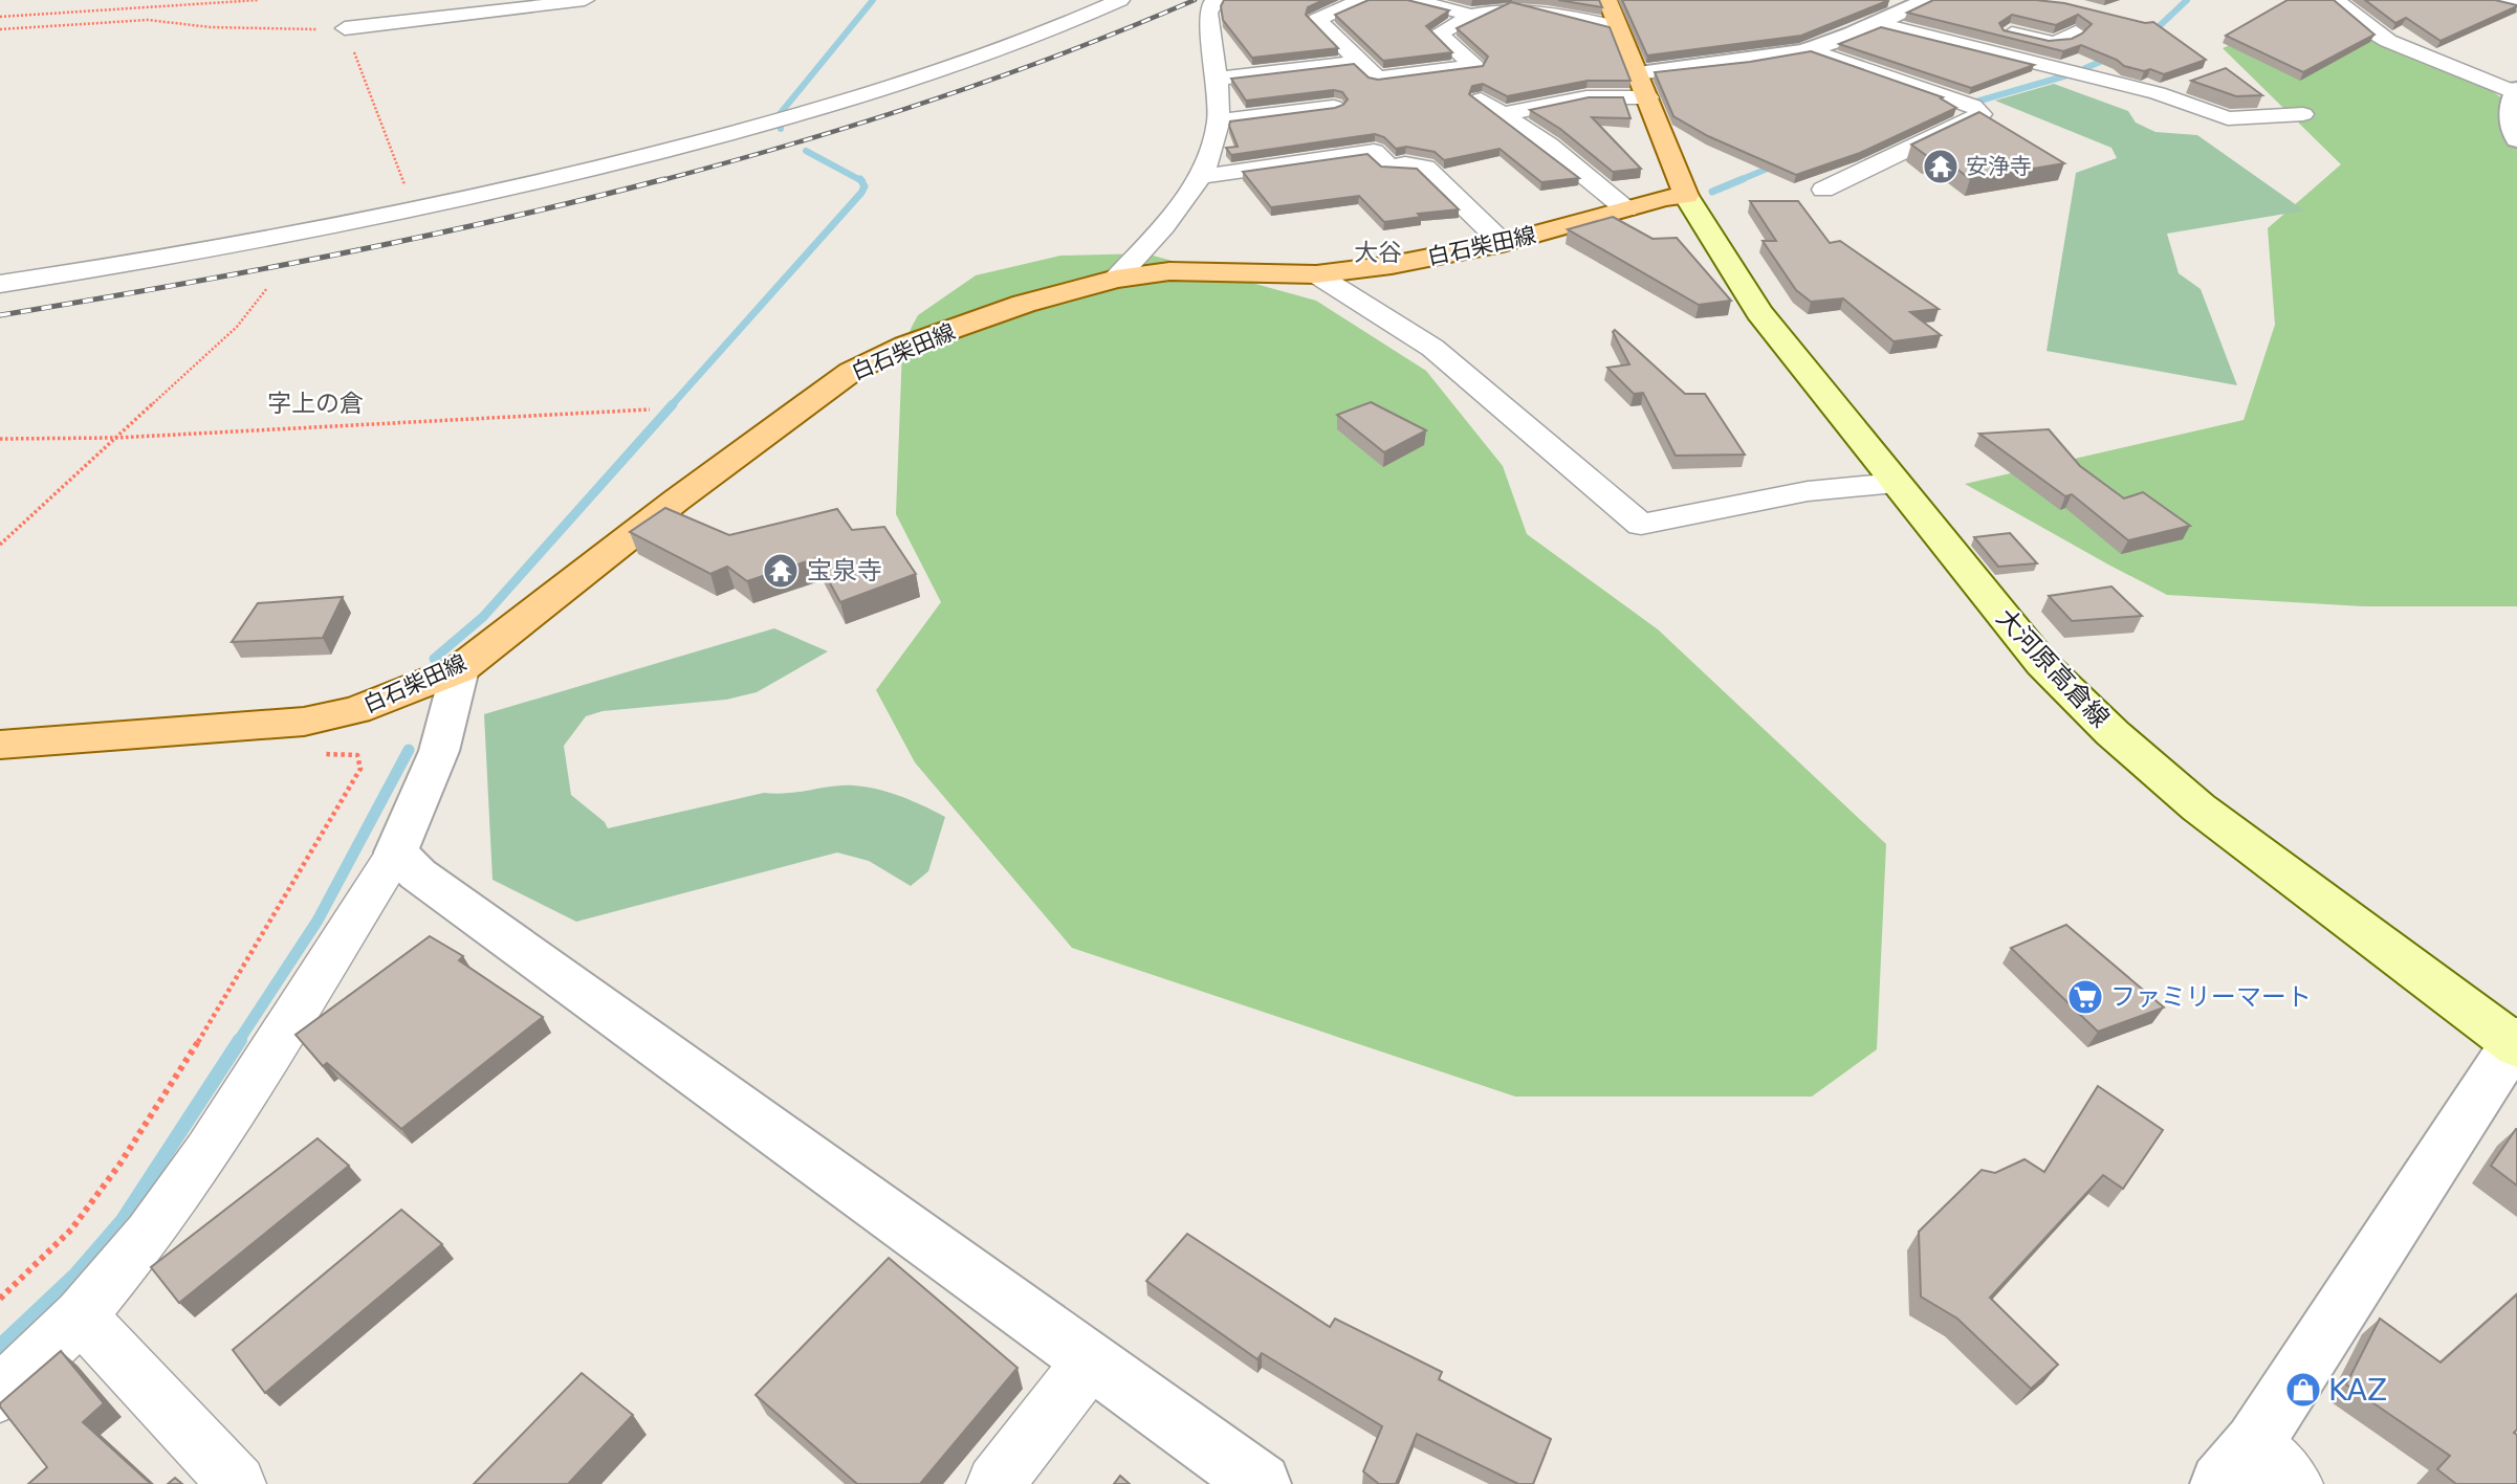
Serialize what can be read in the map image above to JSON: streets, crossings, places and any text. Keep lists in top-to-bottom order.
{
  "streets": {
    "main road": ["白石柴田線", "大河原高倉線"]
  },
  "crossings": [
    ["白石柴田線", "大河原高倉線"]
  ],
  "districts": ["大谷", "字上の倉"],
  "places": {
    "temple": ["安浄寺", "宝泉寺"],
    "supermarket": ["ファミリーマート"],
    "shop": ["KAZ"]
  }
}
